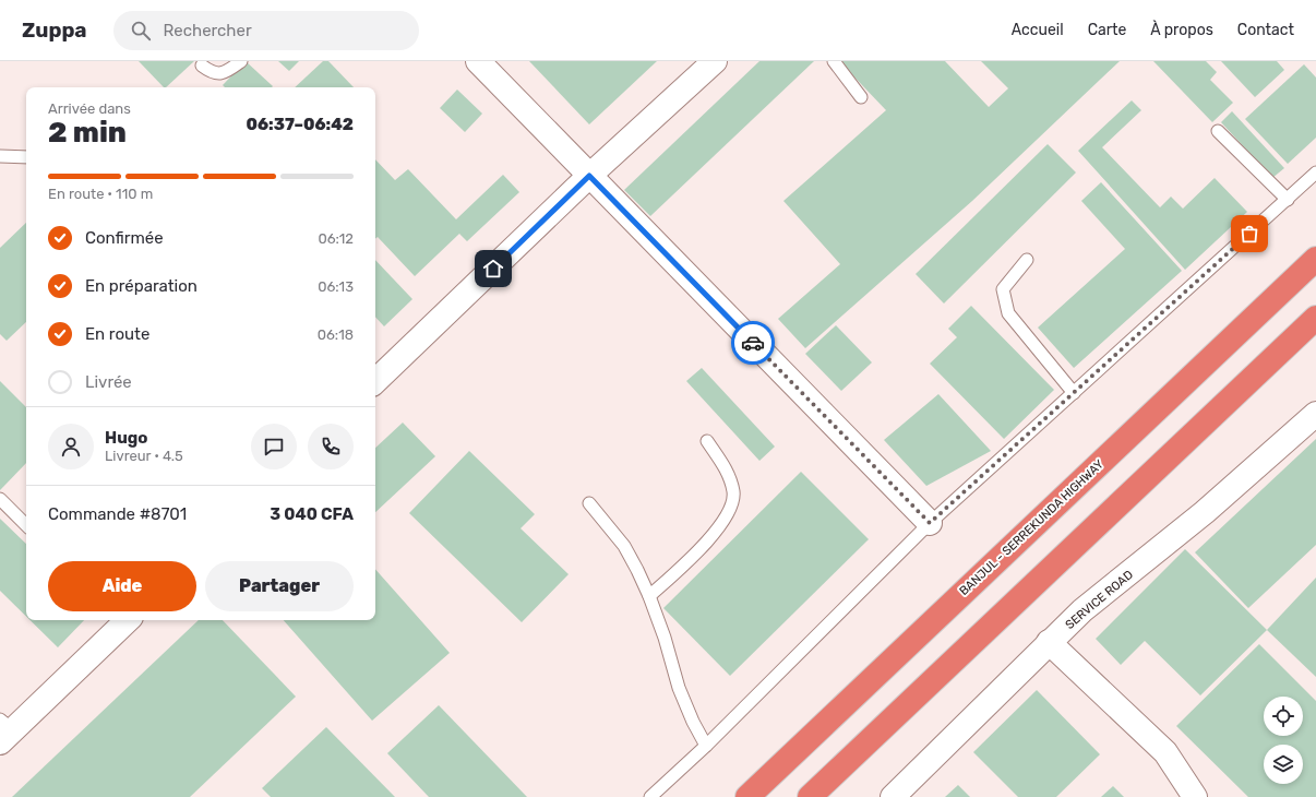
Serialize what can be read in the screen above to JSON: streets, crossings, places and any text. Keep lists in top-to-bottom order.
{
  "streets": {
    "highway": ["BANJUL - SERREKUNDA HIGHWAY"],
    "street": ["SERVICE ROAD"]
  },
  "page": {
    "header": "Zuppa",
    "search": "Rechercher",
    "nav": [
      "Accueil",
      "Carte",
      "À propos",
      "Contact"
    ],
    "heading": ["2 min", "Arrivée dans", "06:37–06:42"],
    "panel": [
      "Hugo",
      "Livreur · 4.5",
      "Commande #8701",
      "3 040 CFA"
    ],
    "bar": "En route · 110 m",
    "list": [
      ["Confirmée", "06:12"],
      ["En préparation", "06:13"],
      ["En route", "06:18"],
      "Livrée"
    ],
    "buttons": ["Aide", "Partager"]
  }
}
